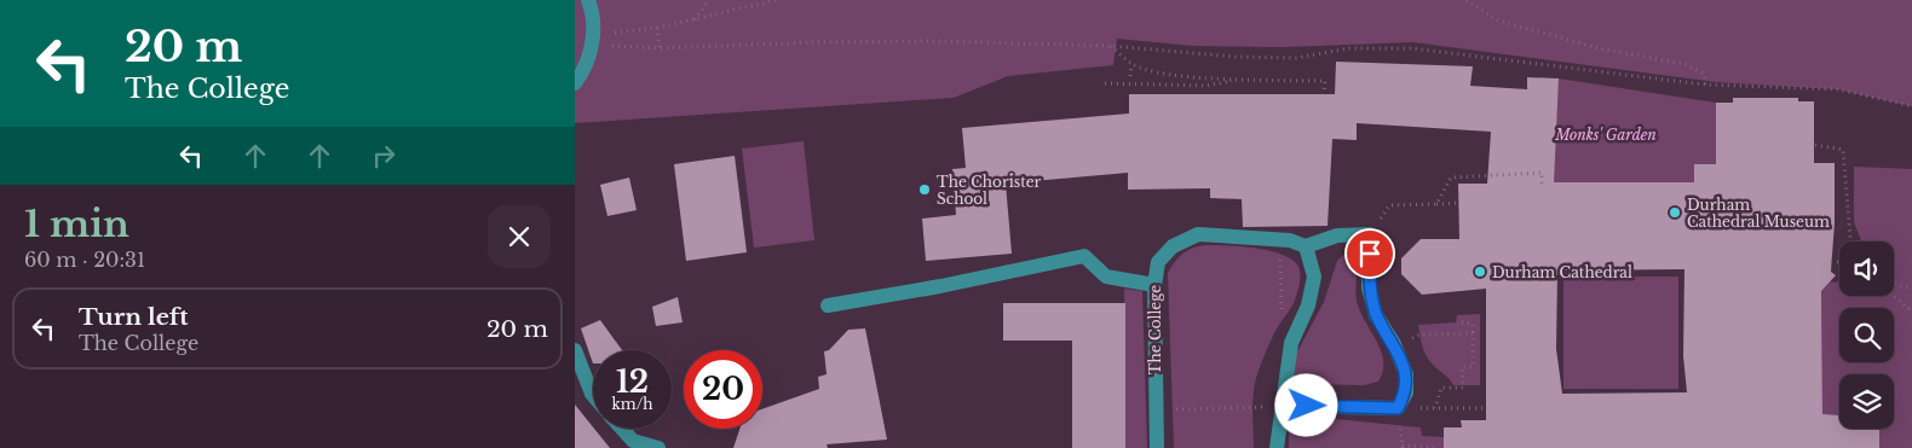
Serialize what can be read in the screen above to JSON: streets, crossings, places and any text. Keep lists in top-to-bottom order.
{
  "streets": {
    "street": ["The College"]
  },
  "parks": ["Monks' Garden"],
  "places": ["The Chorister School", "Durham Cathedral Museum", "Durham Cathedral"],
  "page": {
    "turn": ["20 m", "The College"],
    "heading": ["1 min", "60 m · 20:31"],
    "list": [
      {
        "name": "Turn left",
        "note": "The College",
        "value": "20 m"
      }
    ],
    "speed": "12 km/h",
    "limit": "20"
  }
}
